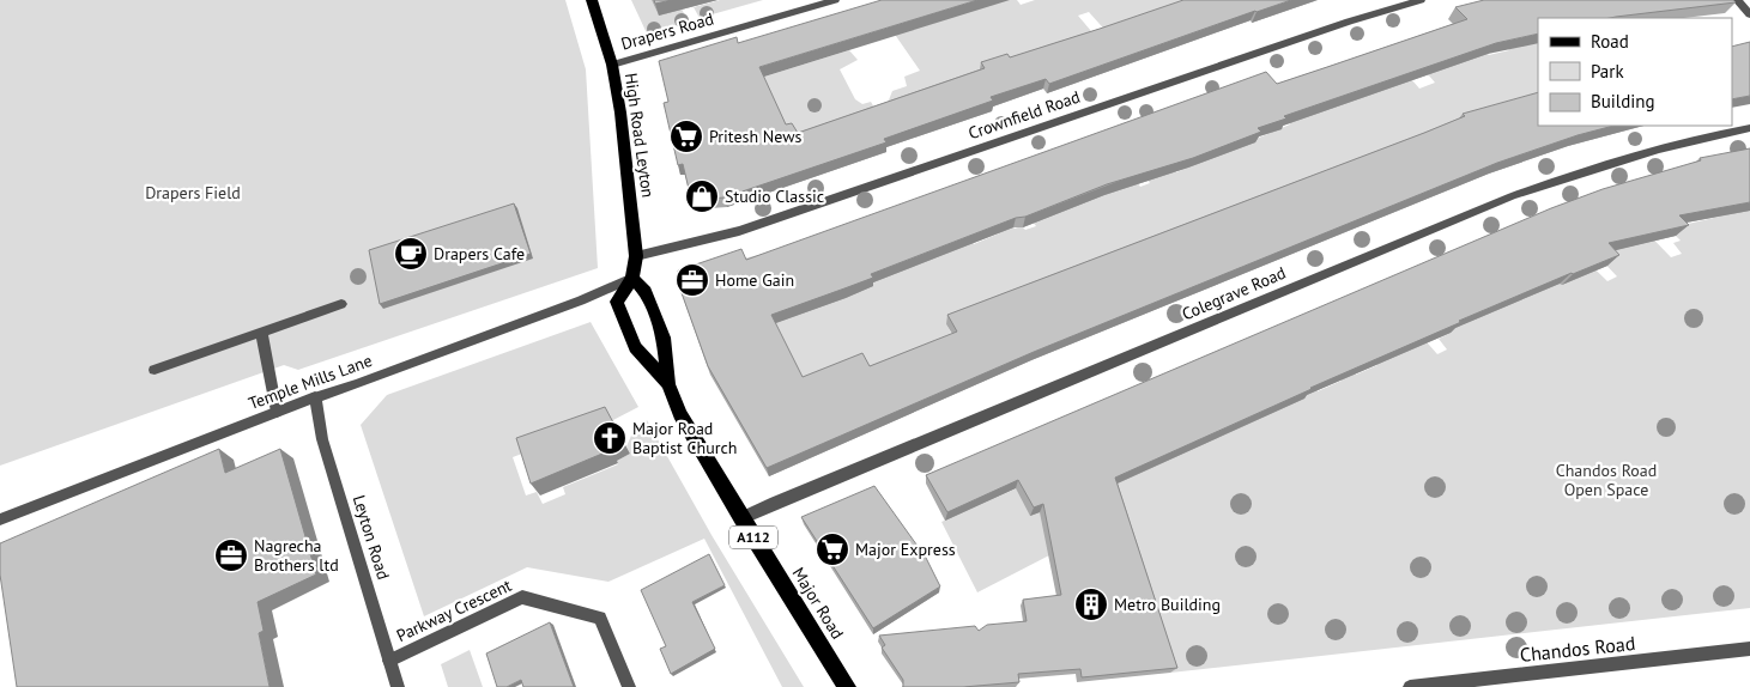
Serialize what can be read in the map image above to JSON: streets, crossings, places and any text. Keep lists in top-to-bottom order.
{
  "streets": {
    "main road": ["High Road Leyton", "A112", "Major Road"],
    "street": [
      "Drapers Road",
      "Crownfield Road",
      "Colegrave Road",
      "Temple Mills Lane",
      "Leyton Road",
      "Parkway Crescent",
      "Chandos Road"
    ]
  },
  "crossings": [
    ["Drapers Road", "High Road Leyton"],
    ["Crownfield Road", "High Road Leyton"],
    ["High Road Leyton", "Temple Mills Lane"],
    ["High Road Leyton", "Major Road"],
    ["Colegrave Road", "Major Road"],
    ["Temple Mills Lane", "Leyton Road"],
    ["Temple Mills Lane", "Major Road"],
    ["Leyton Road", "Parkway Crescent"]
  ],
  "parks": ["Drapers Field", "Chandos Road Open Space"],
  "places": {
    "supermarket": ["Pritesh News", "Major Express"],
    "shop": ["Studio Classic"],
    "cafe": ["Drapers Cafe"],
    "office": ["Home Gain", "Nagrecha Brothers ltd"],
    "church": ["Major Road Baptist Church"],
    "building": ["Metro Building"]
  },
  "legend": ["Road", "Park", "Building"]
}
